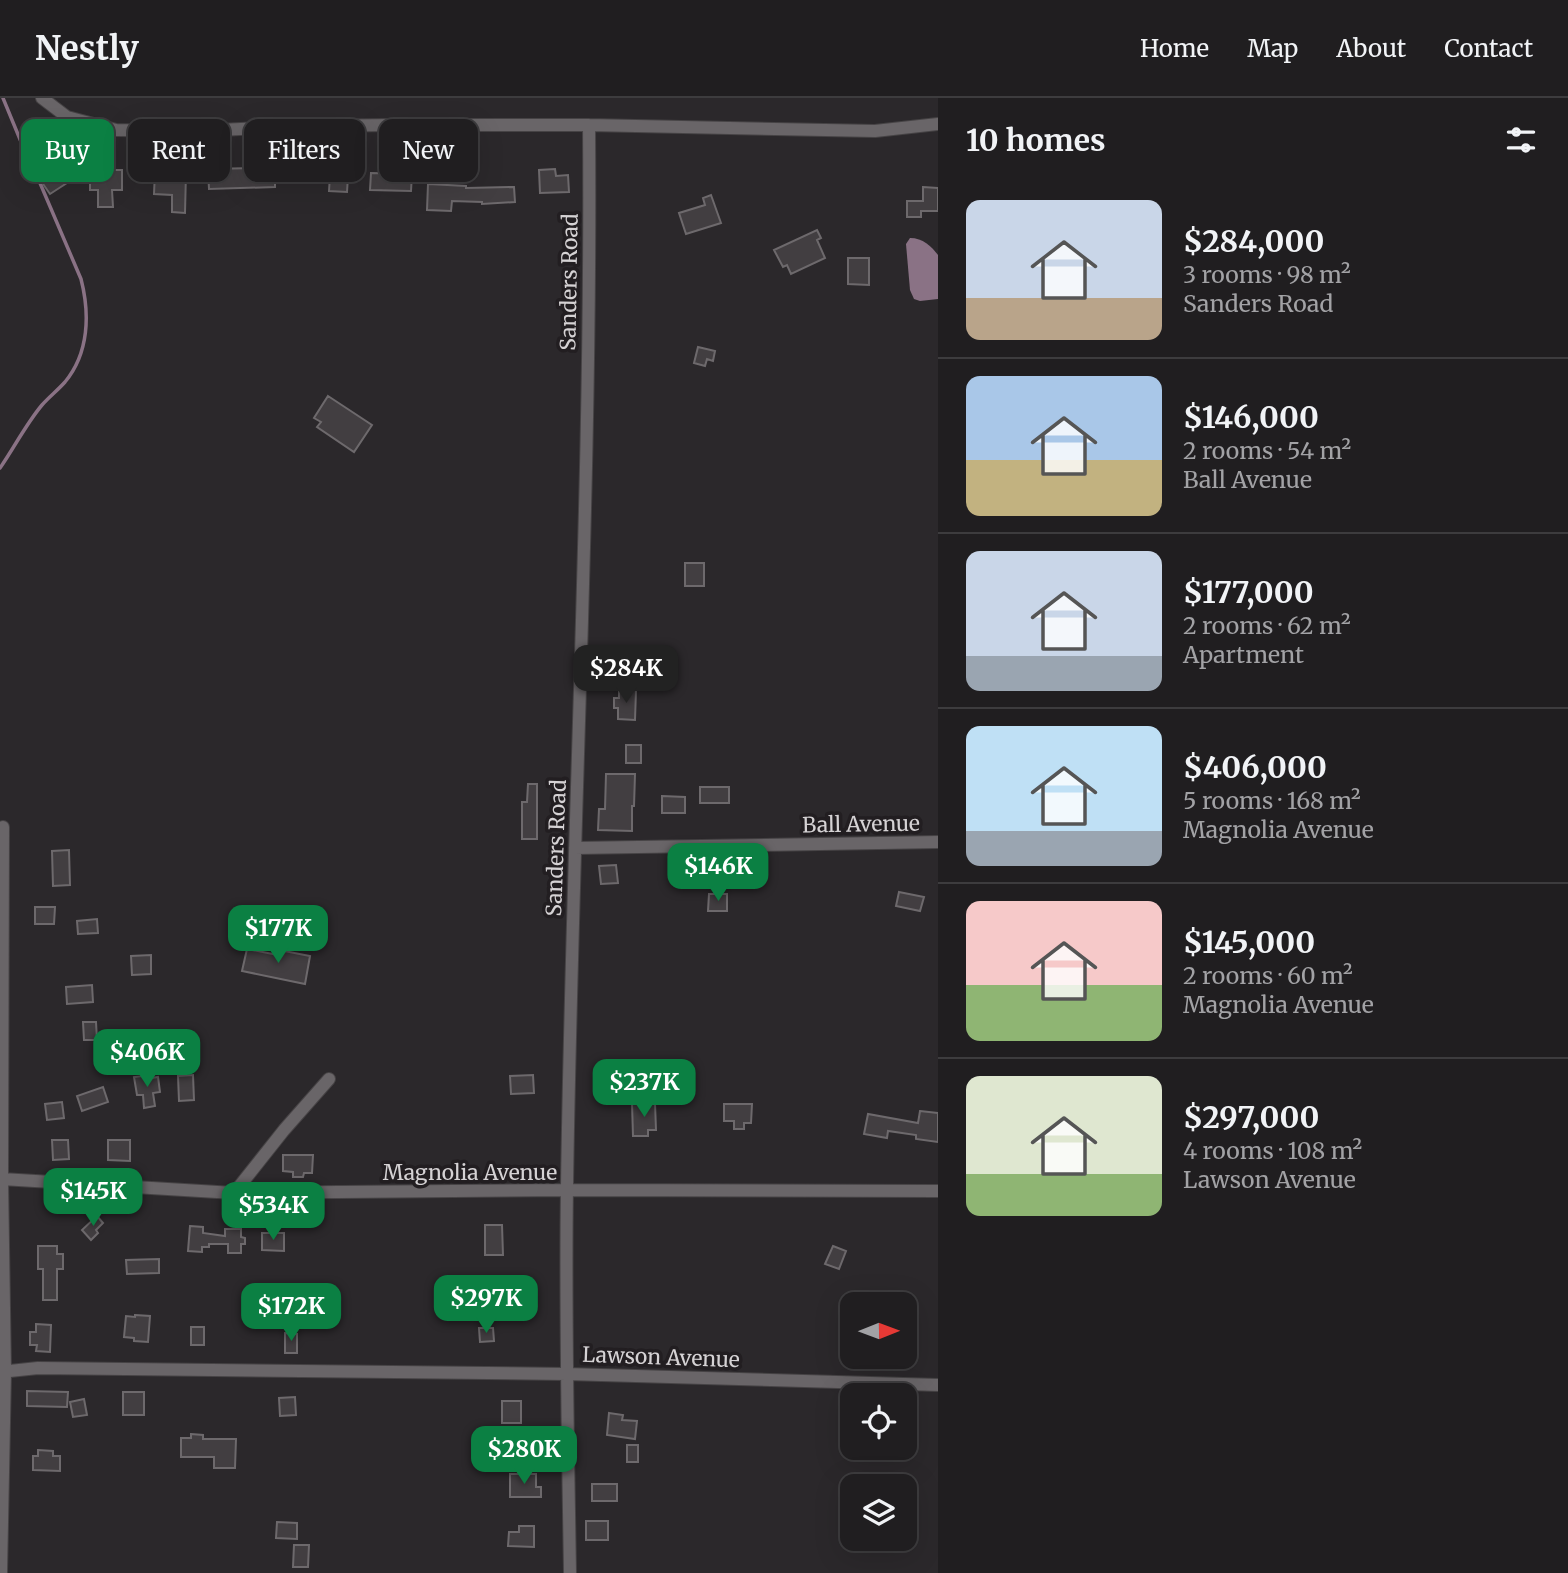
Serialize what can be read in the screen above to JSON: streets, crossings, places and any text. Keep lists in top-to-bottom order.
{
  "streets": {
    "street": [
      "Sanders Road",
      "Ball Avenue",
      "Magnolia Avenue",
      "Lawson Avenue"
    ]
  },
  "crossings": [
    ["Sanders Road", "Ball Avenue"],
    ["Sanders Road", "Magnolia Avenue"],
    ["Sanders Road", "Lawson Avenue"]
  ],
  "north": "right",
  "page": {
    "header": "Nestly",
    "nav": [
      "Home",
      "Map",
      "About",
      "Contact"
    ],
    "heading": "10 homes",
    "chip": [
      "Buy",
      "Rent",
      "Filters",
      "New"
    ],
    "list": [
      {
        "name": "$284,000",
        "note": "3 rooms · 98 m² · Sanders Road"
      },
      {
        "name": "$146,000",
        "note": "2 rooms · 54 m² · Ball Avenue"
      },
      {
        "name": "$177,000",
        "note": "2 rooms · 62 m² · Apartment"
      },
      {
        "name": "$406,000",
        "note": "5 rooms · 168 m² · Magnolia Avenue"
      },
      {
        "name": "$145,000",
        "note": "2 rooms · 60 m² · Magnolia Avenue"
      },
      {
        "name": "$297,000",
        "note": "4 rooms · 108 m² · Lawson Avenue"
      }
    ],
    "price": [
      "$284K",
      "$146K",
      "$177K",
      "$406K",
      "$237K",
      "$145K",
      "$534K",
      "$297K",
      "$172K",
      "$280K"
    ]
  }
}
